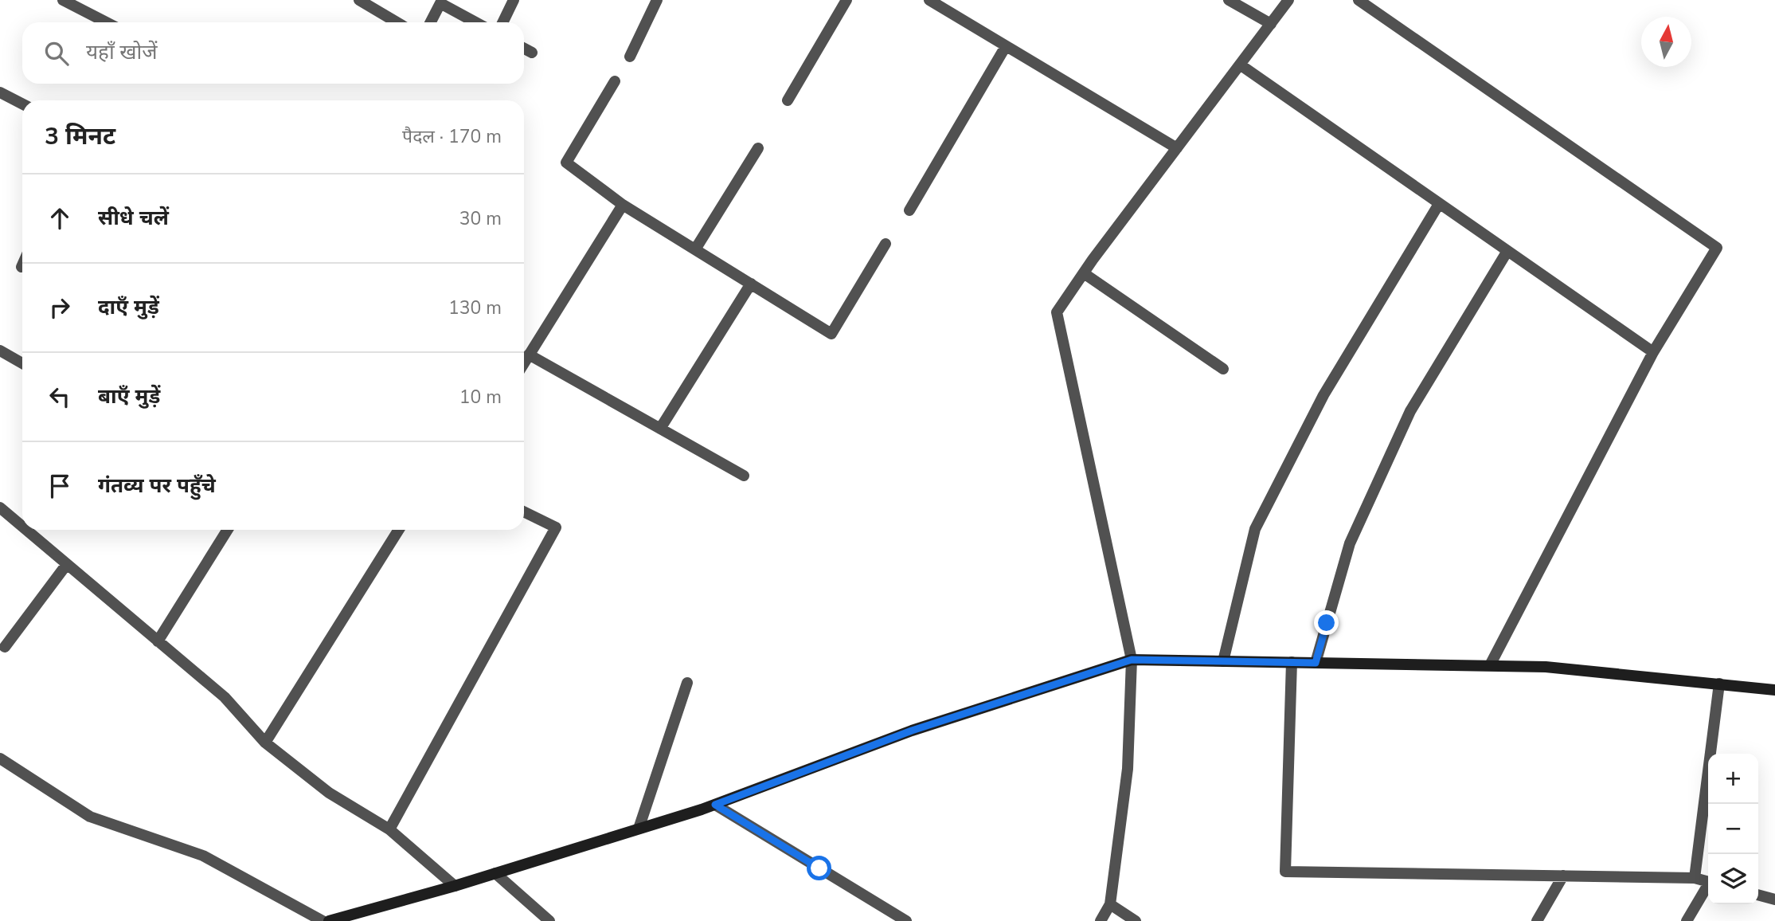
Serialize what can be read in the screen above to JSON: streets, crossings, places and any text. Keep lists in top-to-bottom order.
{
  "north": "top",
  "page": {
    "search": "यहाँ खोजें",
    "heading": ["3 मिनट", "पैदल · 170 m"],
    "list": [
      ["सीधे चलें", "30 m"],
      ["दाएँ मुड़ें", "130 m"],
      ["बाएँ मुड़ें", "10 m"],
      "गंतव्य पर पहुँचे"
    ],
    "map_buttons": ["+", "−"]
  }
}
